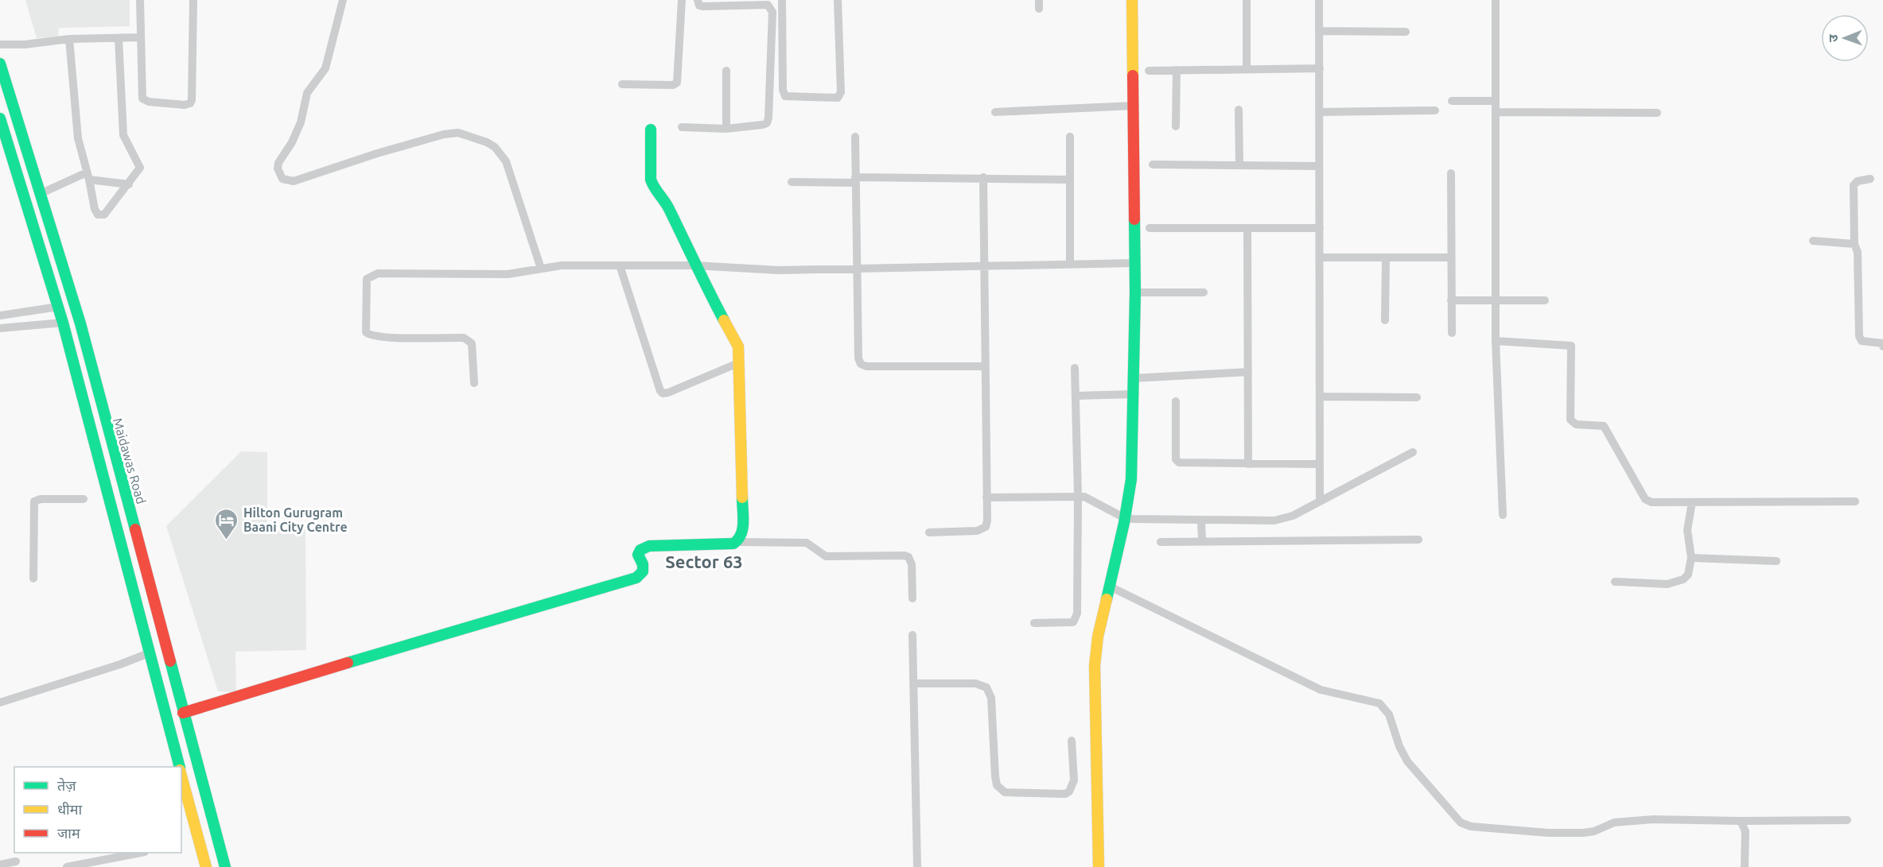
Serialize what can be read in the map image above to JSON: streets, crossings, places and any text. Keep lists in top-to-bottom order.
{
  "streets": {
    "street": ["Maidawas Road"]
  },
  "districts": ["Sector 63"],
  "places": {
    "hotel": ["Hilton Gurugram Baani City Centre"]
  },
  "legend": ["तेज़", "धीमा", "जाम"],
  "north": "left"
}
